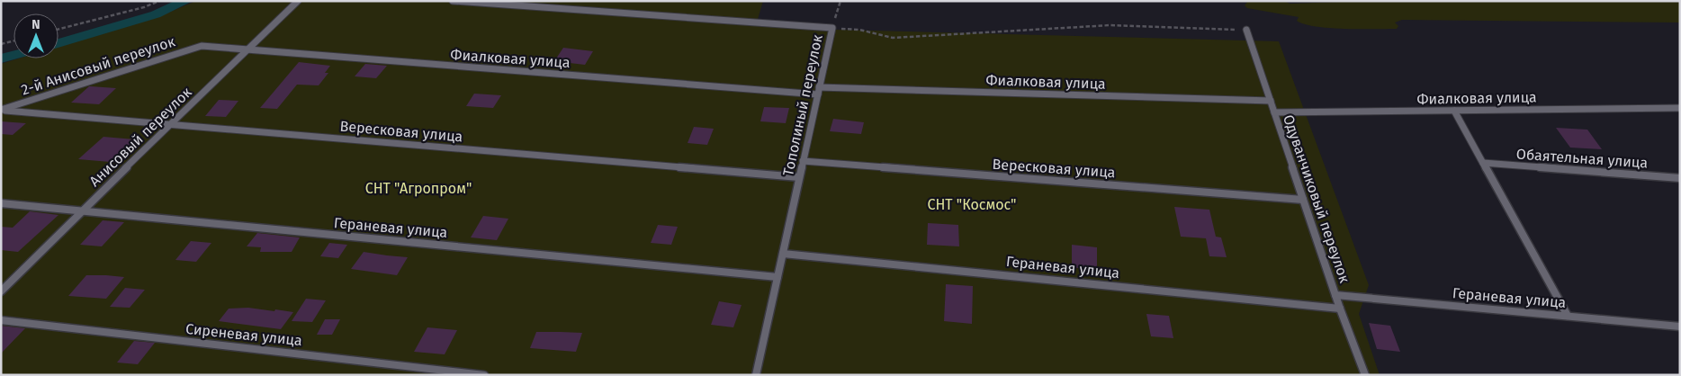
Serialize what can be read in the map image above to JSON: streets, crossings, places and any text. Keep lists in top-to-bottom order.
{
  "streets": {
    "lane": [
      "Фиалковая улица",
      "2-й Анисовый переулок",
      "Тополиный переулок",
      "Вересковая улица",
      "Анисовый переулок",
      "Обаятельная улица",
      "Одуванчиковый переулок",
      "Гераневая улица",
      "Сиреневая улица"
    ]
  },
  "crossings": [
    ["Фиалковая улица", "2-й Анисовый переулок"],
    ["Фиалковая улица", "Тополиный переулок"],
    ["Фиалковая улица", "Анисовый переулок"],
    ["Фиалковая улица", "Одуванчиковый переулок"],
    ["2-й Анисовый переулок", "Вересковая улица"],
    ["Тополиный переулок", "Вересковая улица"],
    ["Тополиный переулок", "Гераневая улица"],
    ["Вересковая улица", "Анисовый переулок"],
    ["Вересковая улица", "Одуванчиковый переулок"],
    ["Анисовый переулок", "Гераневая улица"],
    ["Одуванчиковый переулок", "Гераневая улица"]
  ],
  "parks": ["СНТ \"Агропром\"", "СНТ \"Космос\""],
  "north": "top"
}
